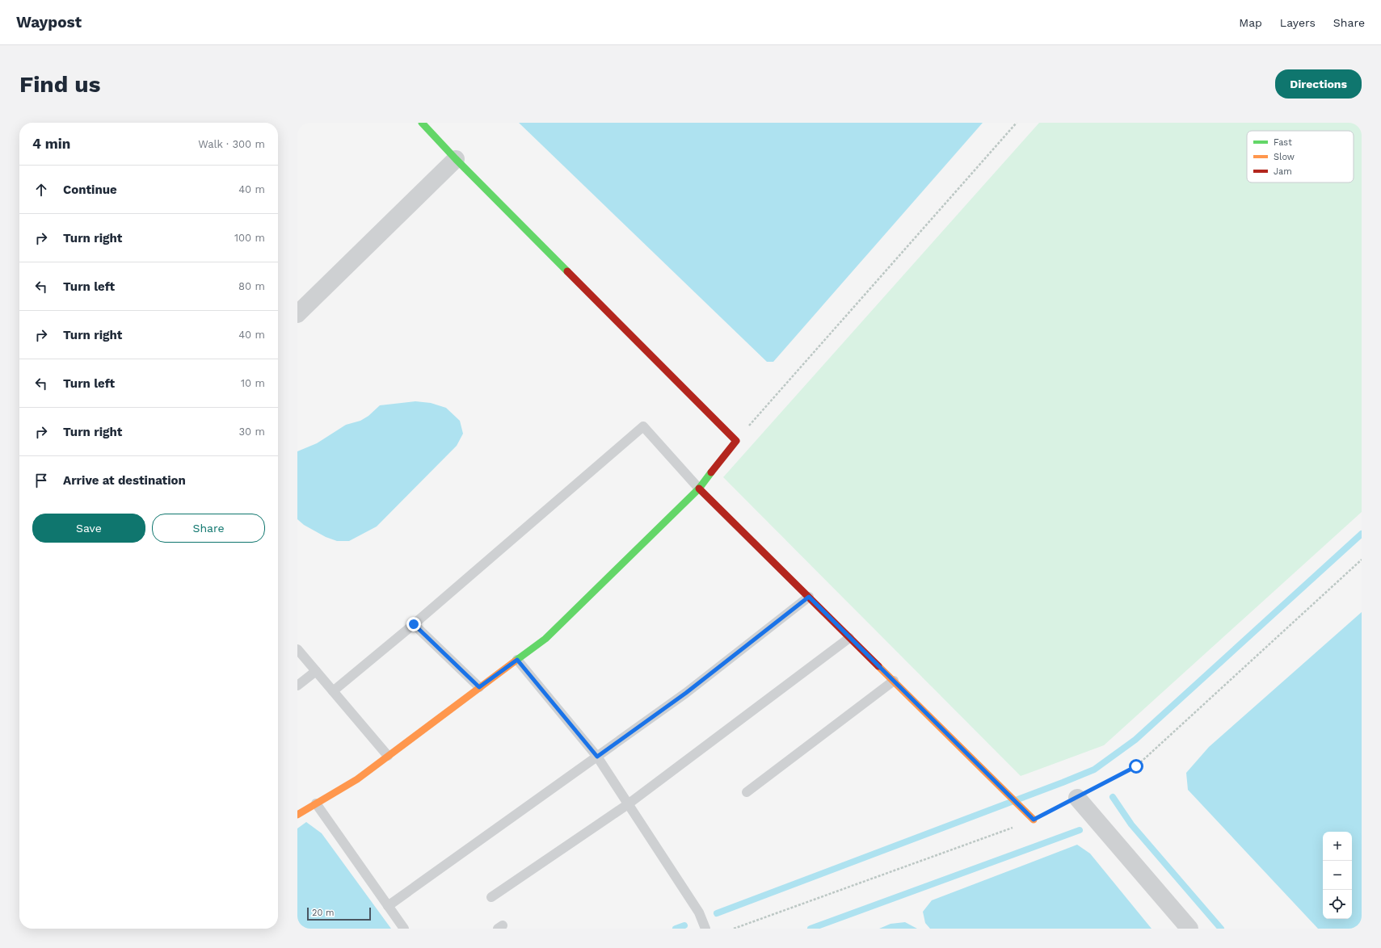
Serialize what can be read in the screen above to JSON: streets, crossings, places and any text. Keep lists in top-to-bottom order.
{
  "legend": ["Fast", "Slow", "Jam"],
  "scale_bar": "20 m",
  "page": {
    "header": "Waypost",
    "nav": ["Map", "Layers", "Share"],
    "buttons": [
      "Directions",
      ["Save", "Share"]
    ],
    "title": "Find us",
    "heading": ["4 min", "Walk · 300 m"],
    "list": [
      ["Continue", "40 m"],
      ["Turn right", "100 m"],
      ["Turn left", "80 m"],
      ["Turn right", "40 m"],
      ["Turn left", "10 m"],
      ["Turn right", "30 m"],
      "Arrive at destination"
    ],
    "map_buttons": ["+", "−"],
    "scale": "20 m"
  }
}
